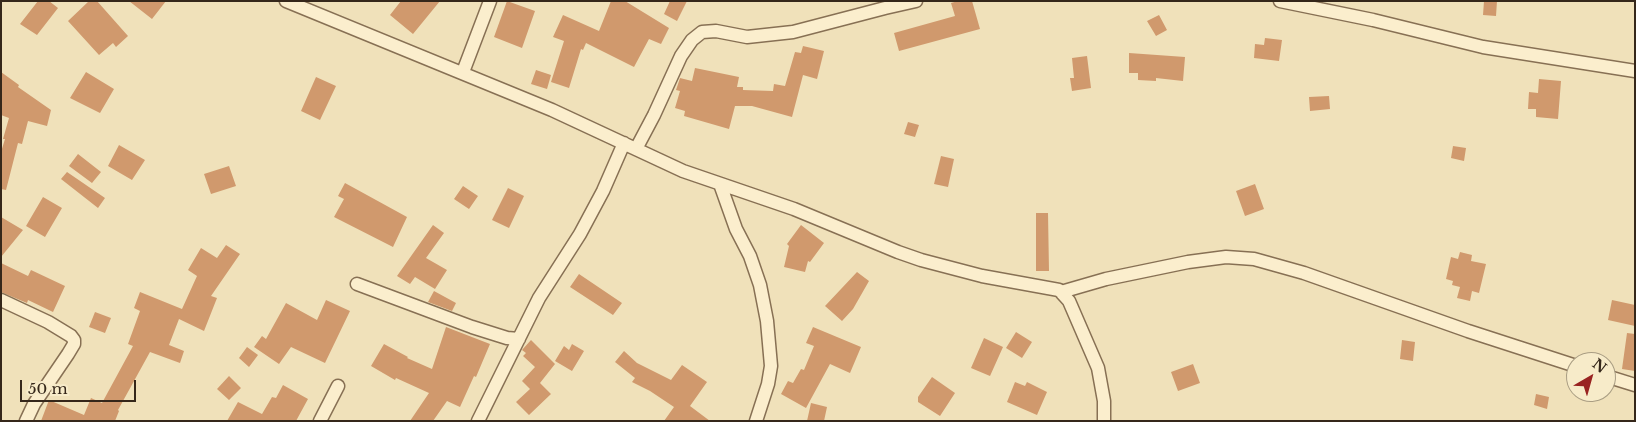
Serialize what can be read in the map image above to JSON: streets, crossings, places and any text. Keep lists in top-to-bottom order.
{
  "scale_bar": "50 m",
  "north": "top right"
}
